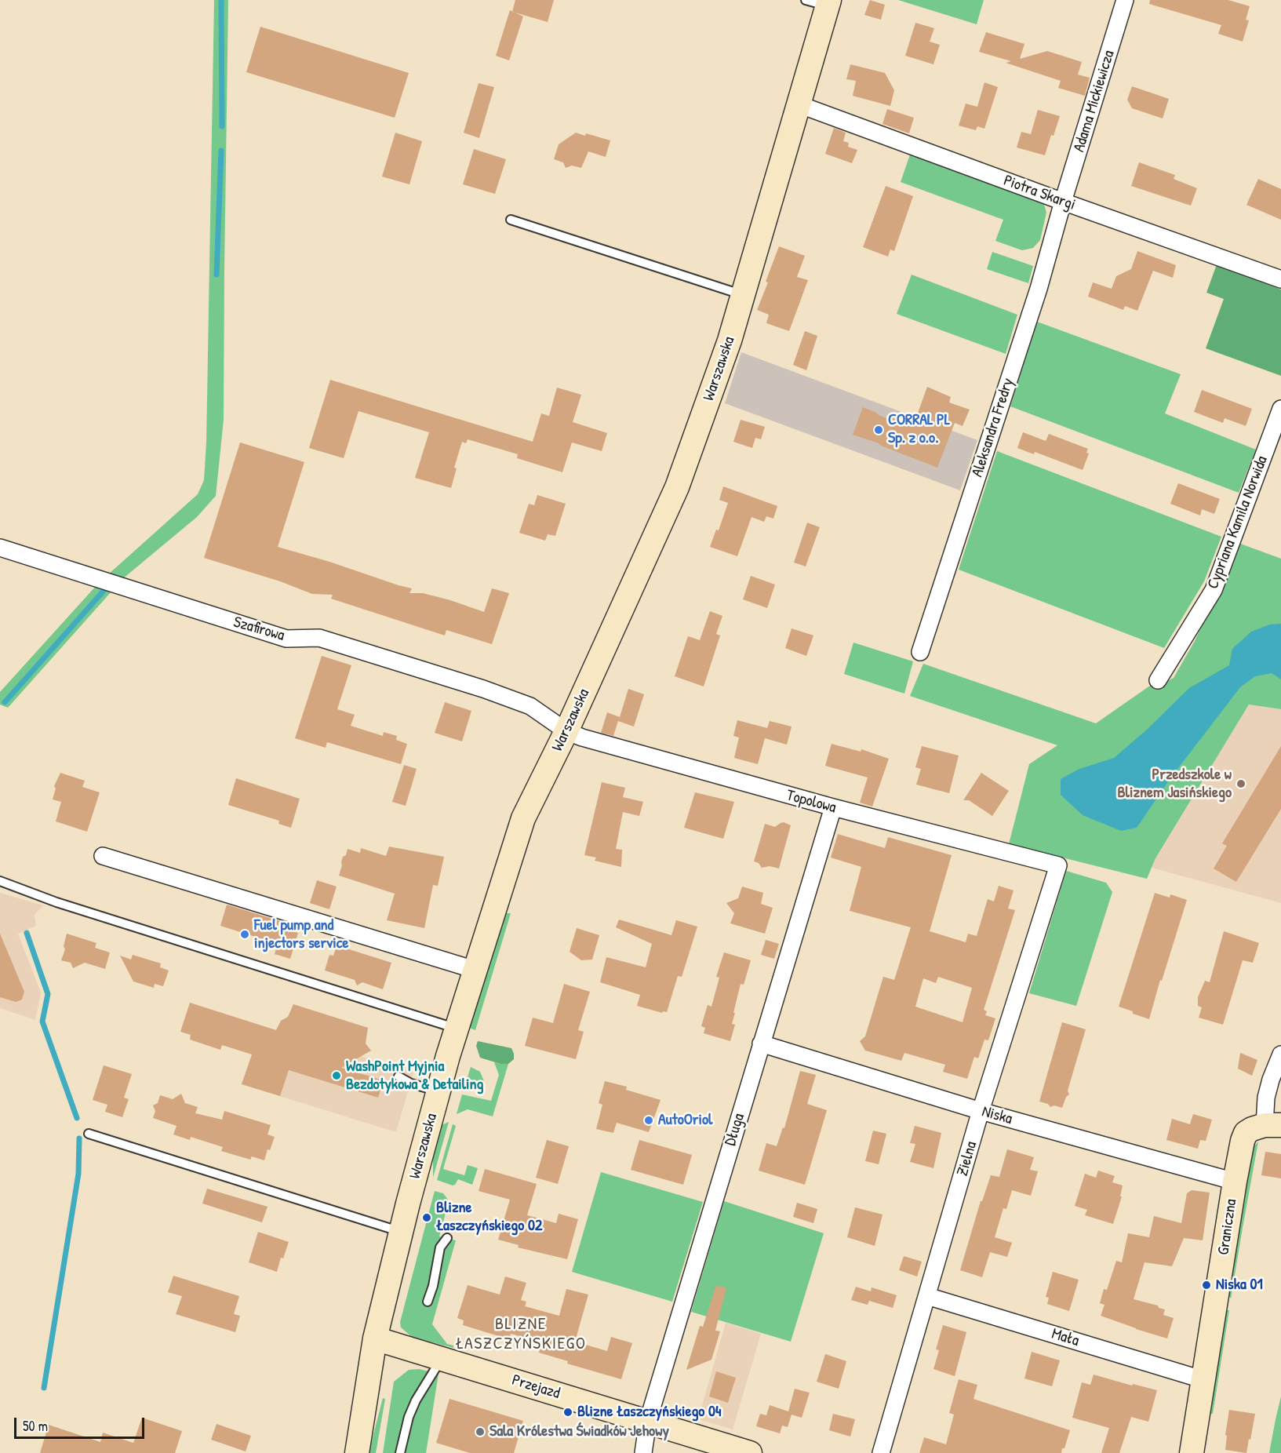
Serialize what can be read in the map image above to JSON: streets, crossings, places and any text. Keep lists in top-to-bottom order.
{
  "streets": {
    "main road": ["Warszawska", "Graniczna", "Przejazd"],
    "street": [
      "Adama Mickiewicza",
      "Piotra Skargi",
      "Aleksandra Fredry",
      "Cypriana Kamila Norwida",
      "Szafirowa",
      "Topolowa",
      "Niska",
      "Długa",
      "Zielna",
      "Mała"
    ]
  },
  "crossings": [
    ["Adama Mickiewicza", "Piotra Skargi"],
    ["Adama Mickiewicza", "Aleksandra Fredry"],
    ["Piotra Skargi", "Warszawska"],
    ["Piotra Skargi", "Aleksandra Fredry"],
    ["Warszawska", "Szafirowa"],
    ["Warszawska", "Topolowa"],
    ["Warszawska", "Przejazd"],
    ["Szafirowa", "Topolowa"],
    ["Topolowa", "Długa"],
    ["Topolowa", "Zielna"],
    ["Niska", "Długa"],
    ["Niska", "Zielna"],
    ["Niska", "Graniczna"],
    ["Długa", "Przejazd"],
    ["Zielna", "Mała"],
    ["Graniczna", "Mała"]
  ],
  "districts": ["BLIZNE ŁASZCZYŃSKIEGO"],
  "places": [
    "CORRAL PL Sp. z o.o.",
    "Przedszkole w Bliznem Jasińskiego",
    "Fuel pump and injectors service",
    "WashPoint Myjnia Bezdotykowa & Detailing",
    "AutoOriol",
    "Blizne Łaszczyńskiego 02",
    "Niska 01",
    "Blizne Łaszczyńskiego 04",
    "Sala Królestwa Świadków Jehowy"
  ],
  "scale_bar": "50 m"
}
